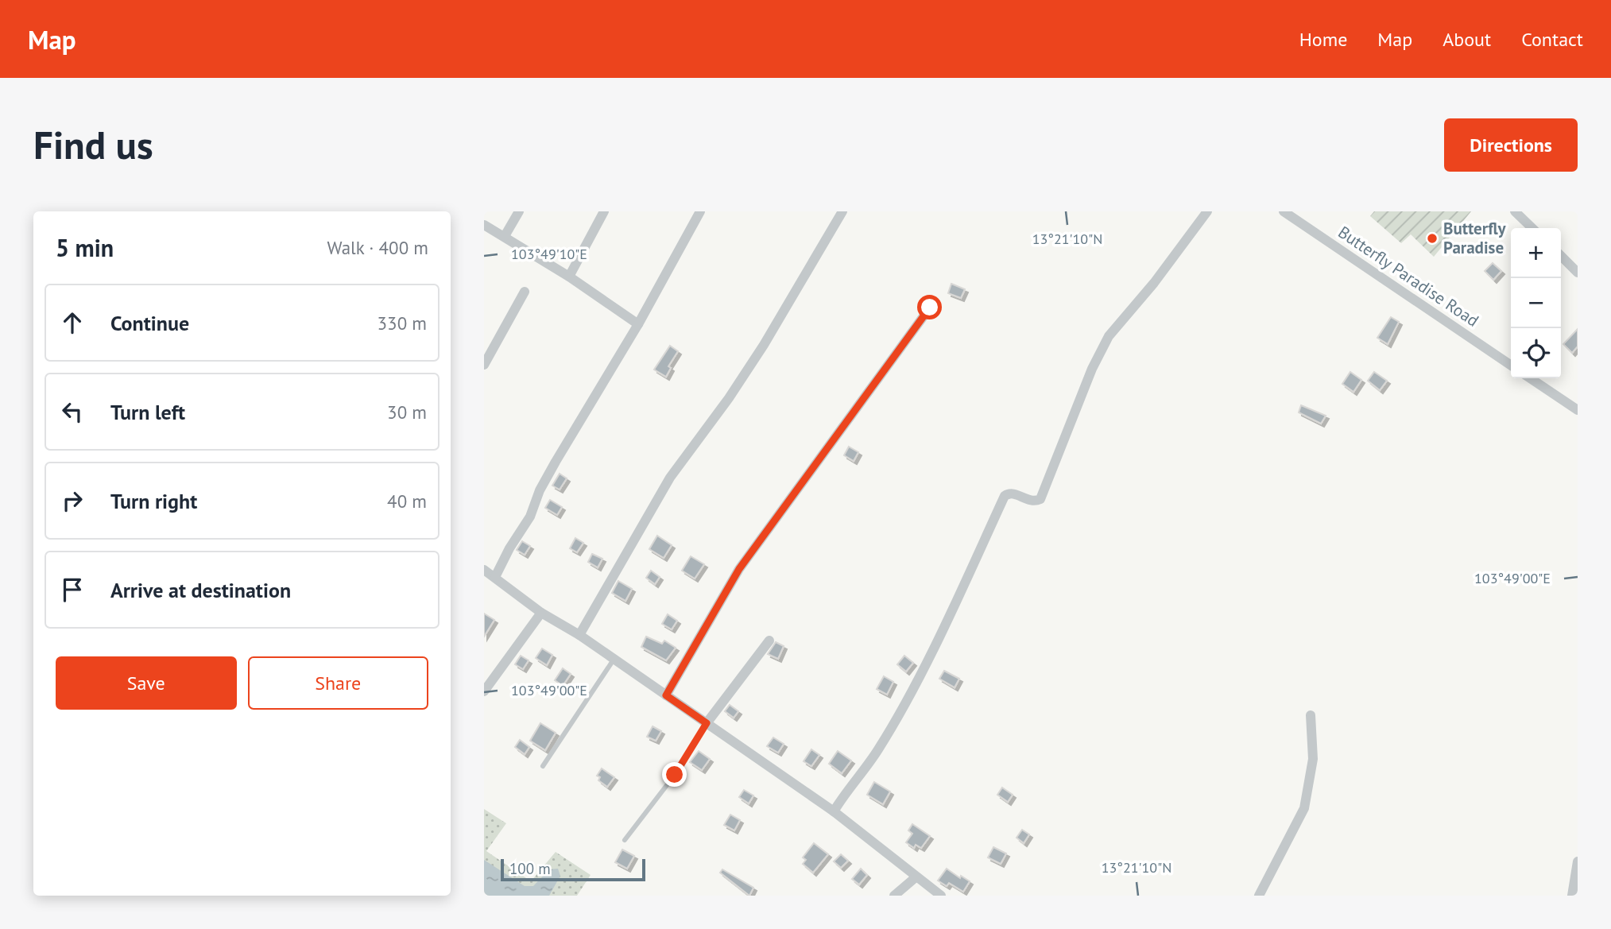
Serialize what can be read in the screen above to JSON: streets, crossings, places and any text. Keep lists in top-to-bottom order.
{
  "streets": {
    "street": ["Butterfly Paradise Road"]
  },
  "places": ["Butterfly Paradise"],
  "scale_bar": "100 m",
  "page": {
    "header": "Map",
    "nav": [
      "Home",
      "Map",
      "About",
      "Contact"
    ],
    "buttons": [
      "Directions",
      ["Save", "Share"]
    ],
    "title": "Find us",
    "heading": ["5 min", "Walk · 400 m"],
    "map_buttons": ["+", "−"],
    "list": [
      ["Continue", "330 m"],
      ["Turn left", "30 m"],
      ["Turn right", "40 m"],
      "Arrive at destination"
    ],
    "scale": "100 m"
  },
  "coordinates": ["13°21'10\"N", "103°49'10\"E", "103°49'00\"E"]
}
